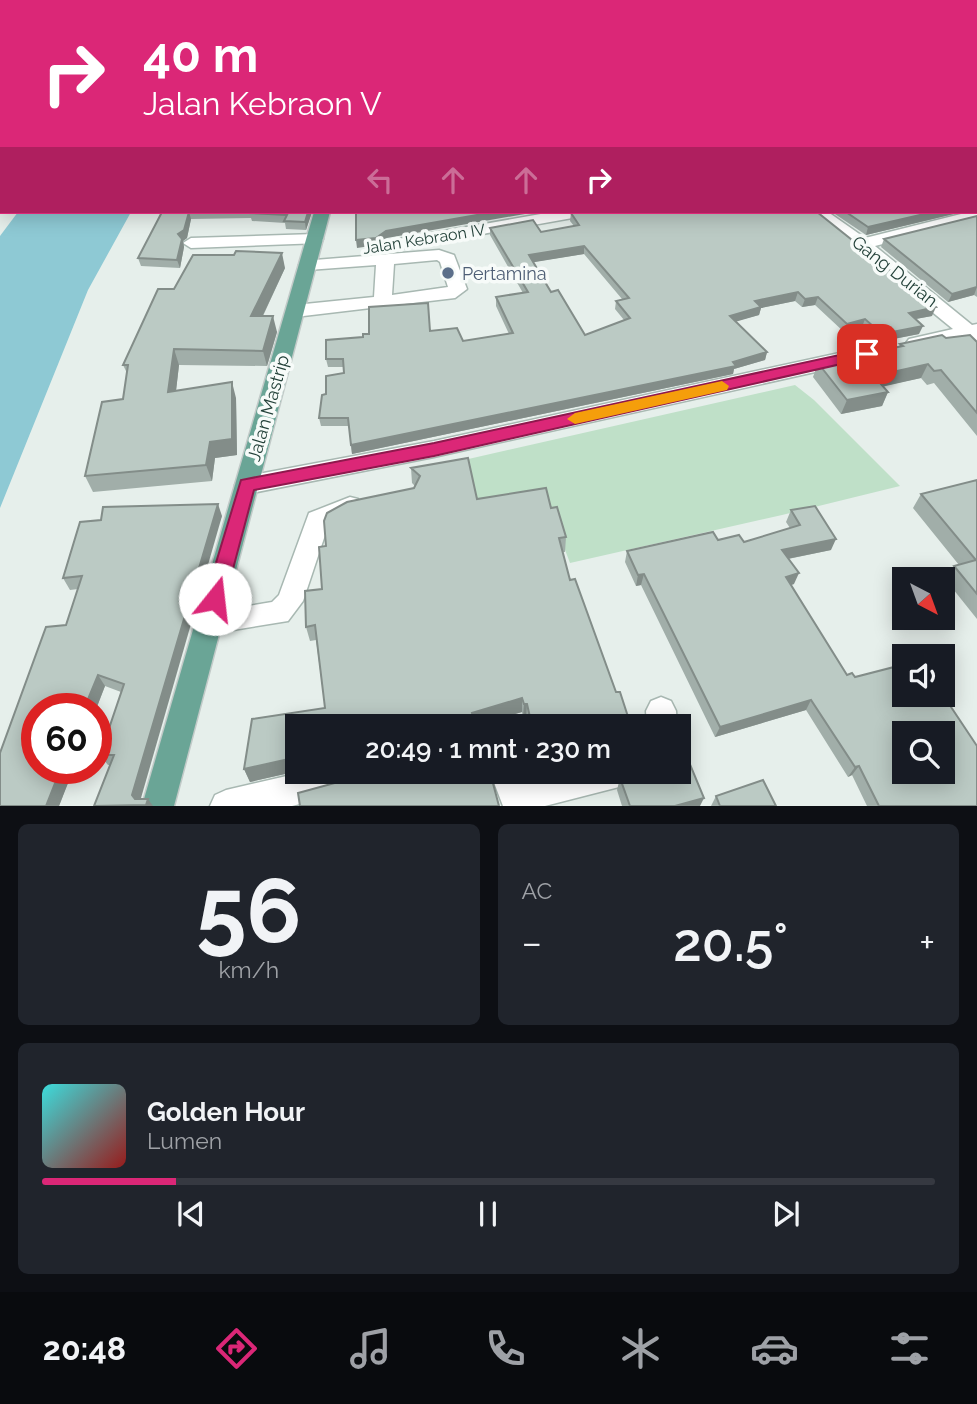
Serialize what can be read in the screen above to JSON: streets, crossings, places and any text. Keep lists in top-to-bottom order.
{
  "streets": {
    "main road": ["Jalan Mastrip"],
    "street": ["Jalan Kebraon IV", "Gang Durian"]
  },
  "crossings": [
    ["Jalan Kebraon IV", "Jalan Mastrip"]
  ],
  "places": ["Pertamina"],
  "north": "bottom right",
  "page": {
    "turn": ["40 m", "Jalan Kebraon V"],
    "limit": "60",
    "trip": "20:49 · 1 mnt · 230 m",
    "tile": [
      ["56", "km/h"],
      "AC"
    ],
    "heat": ["−", "20.5°", "+"],
    "song": ["Golden Hour", "Lumen"],
    "tabs": "20:48"
  }
}
